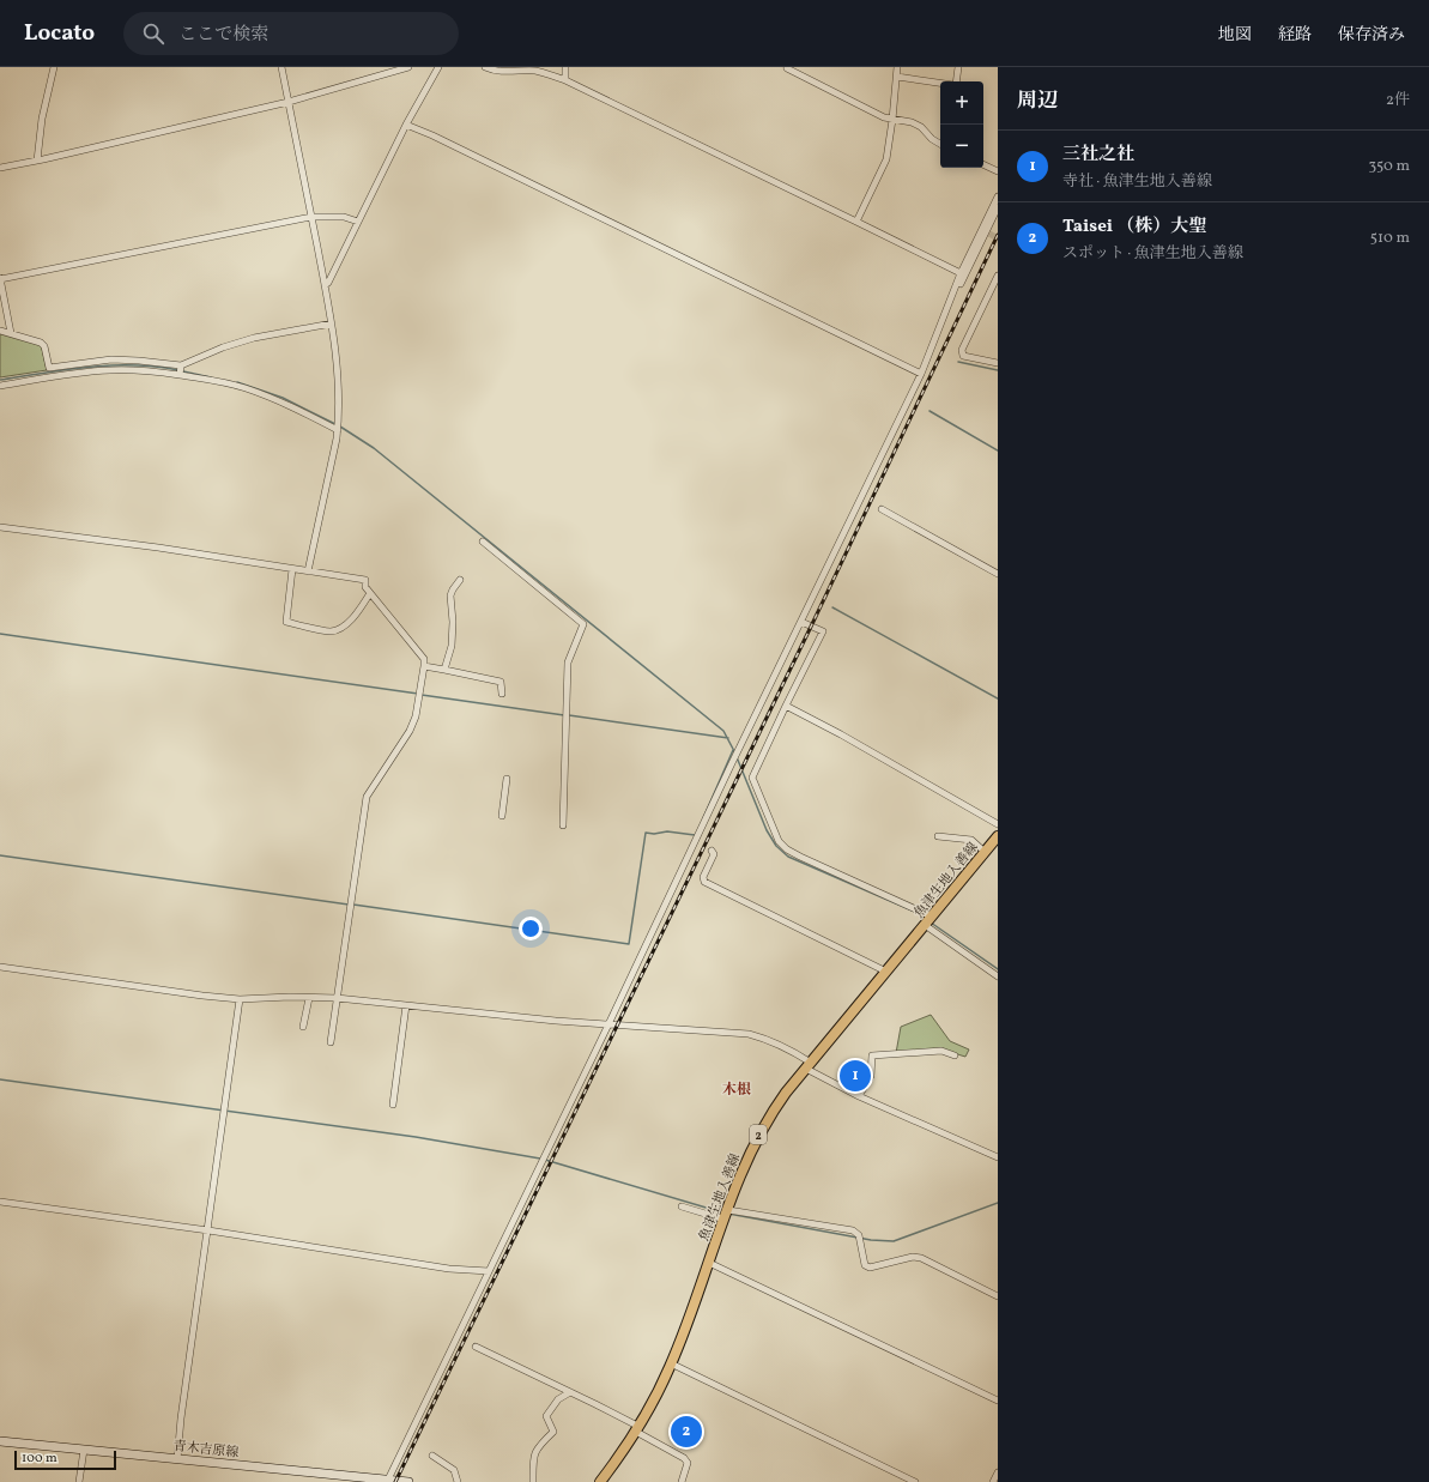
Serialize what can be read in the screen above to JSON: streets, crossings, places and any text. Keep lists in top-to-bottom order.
{
  "streets": {
    "main road": ["魚津生地入善線", "2", "青木吉原線"]
  },
  "districts": ["木根"],
  "scale_bar": "100 m",
  "page": {
    "header": "Locato",
    "search": "ここで検索",
    "nav": ["地図", "経路", "保存済み"],
    "heading": ["周辺", "2件"],
    "map_buttons": ["+", "−"],
    "list": [
      {
        "mark": "1",
        "name": "三社之社",
        "note": "寺社 · 魚津生地入善線",
        "value": "350 m"
      },
      {
        "mark": "2",
        "name": "Taisei （株）大聖",
        "note": "スポット · 魚津生地入善線",
        "value": "510 m"
      }
    ],
    "pins": ["1", "2"],
    "scale": "100 m"
  }
}
